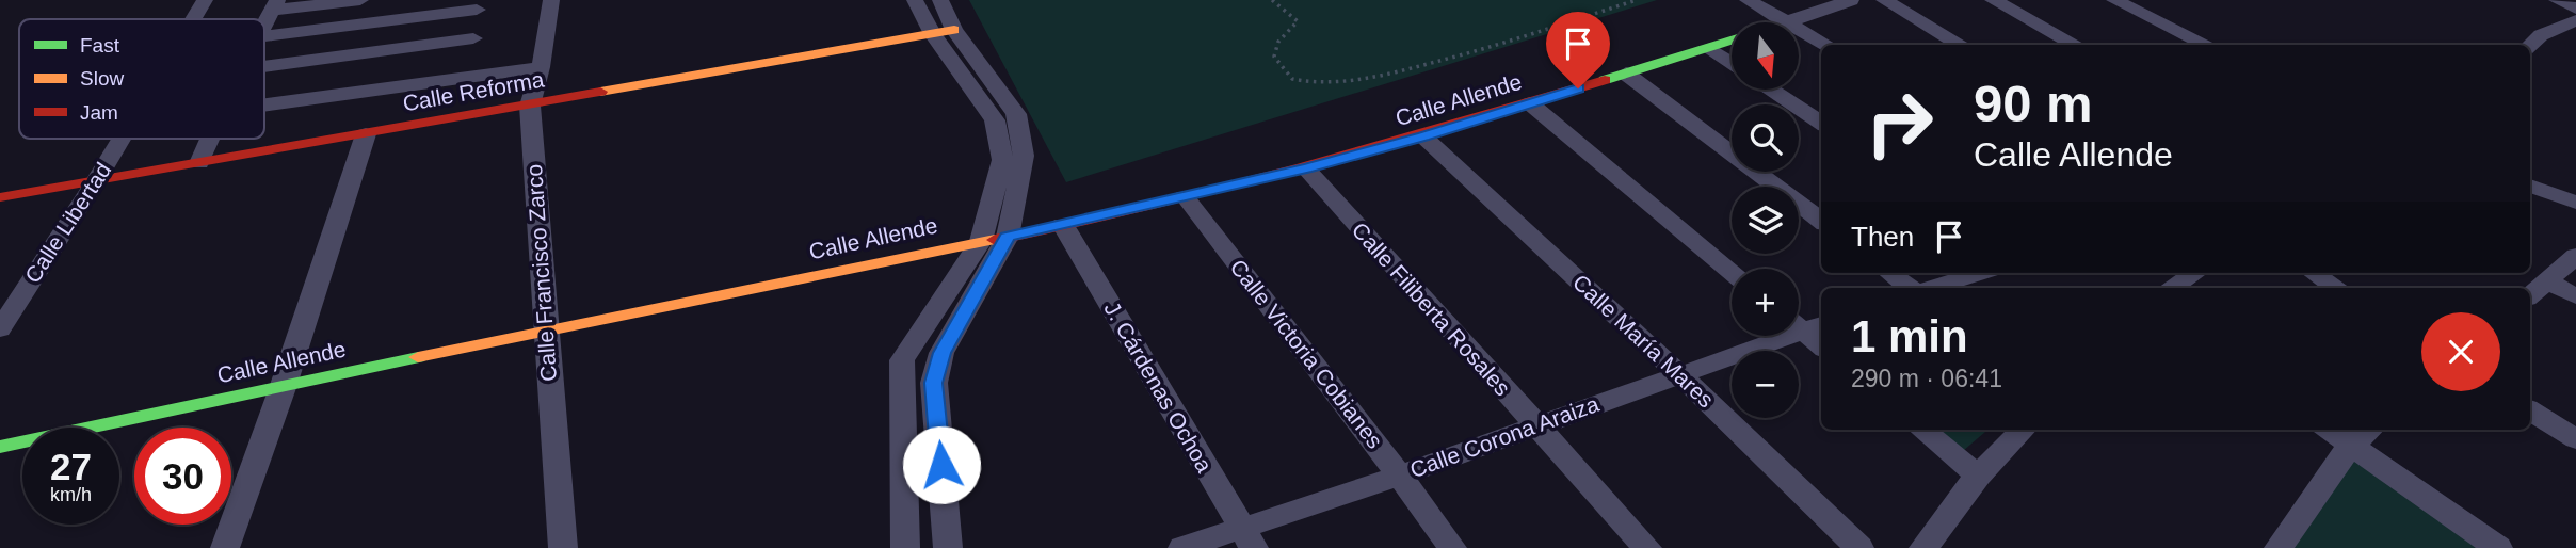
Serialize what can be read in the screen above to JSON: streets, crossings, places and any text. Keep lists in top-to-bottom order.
{
  "streets": {
    "street": [
      "Calle Reforma",
      "Calle Allende",
      "Calle Libertad",
      "Calle Francisco Zarco",
      "Calle Filiberta Rosales",
      "Calle María Mares",
      "Calle Victoria Cobianes",
      "J. Cárdenas Ochoa",
      "Calle Corona Araiza"
    ]
  },
  "crossings": [
    ["Calle Reforma", "Calle Libertad"],
    ["Calle Reforma", "Calle Francisco Zarco"],
    ["Calle Allende", "Calle Francisco Zarco"],
    ["Calle Allende", "Calle Filiberta Rosales"],
    ["Calle Allende", "Calle María Mares"],
    ["Calle Allende", "Calle Victoria Cobianes"],
    ["Calle Allende", "J. Cárdenas Ochoa"],
    ["Calle Filiberta Rosales", "Calle Corona Araiza"],
    ["Calle María Mares", "Calle Corona Araiza"],
    ["Calle Victoria Cobianes", "Calle Corona Araiza"],
    ["J. Cárdenas Ochoa", "Calle Corona Araiza"]
  ],
  "legend": ["Fast", "Slow", "Jam"],
  "north": "bottom",
  "page": {
    "map_buttons": ["+", "−"],
    "turn": ["90 m", "Calle Allende"],
    "then": "Then",
    "heading": ["1 min", "290 m · 06:41"],
    "speed": "27 km/h",
    "limit": "30"
  }
}
